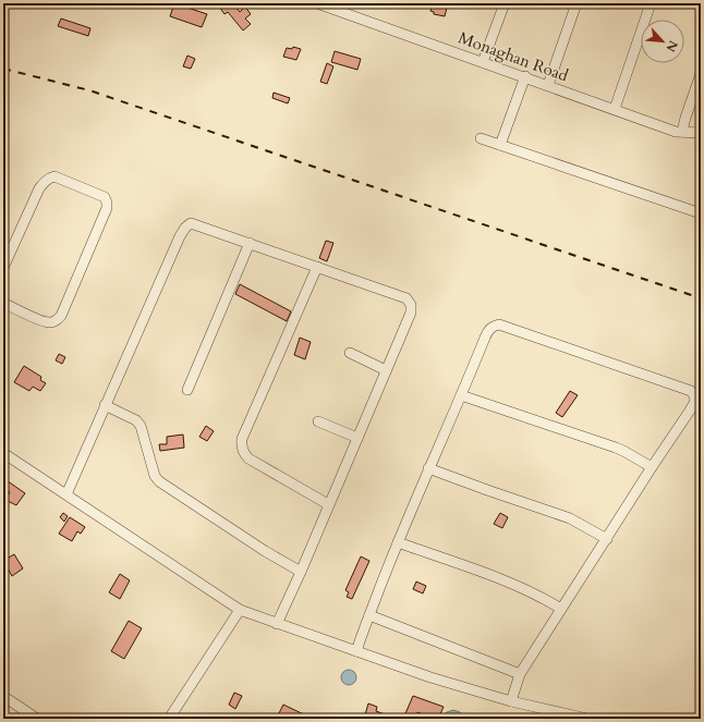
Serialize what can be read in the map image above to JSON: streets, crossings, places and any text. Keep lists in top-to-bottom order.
{
  "streets": {
    "street": ["Monaghan Road"]
  },
  "north": "bottom right"
}
